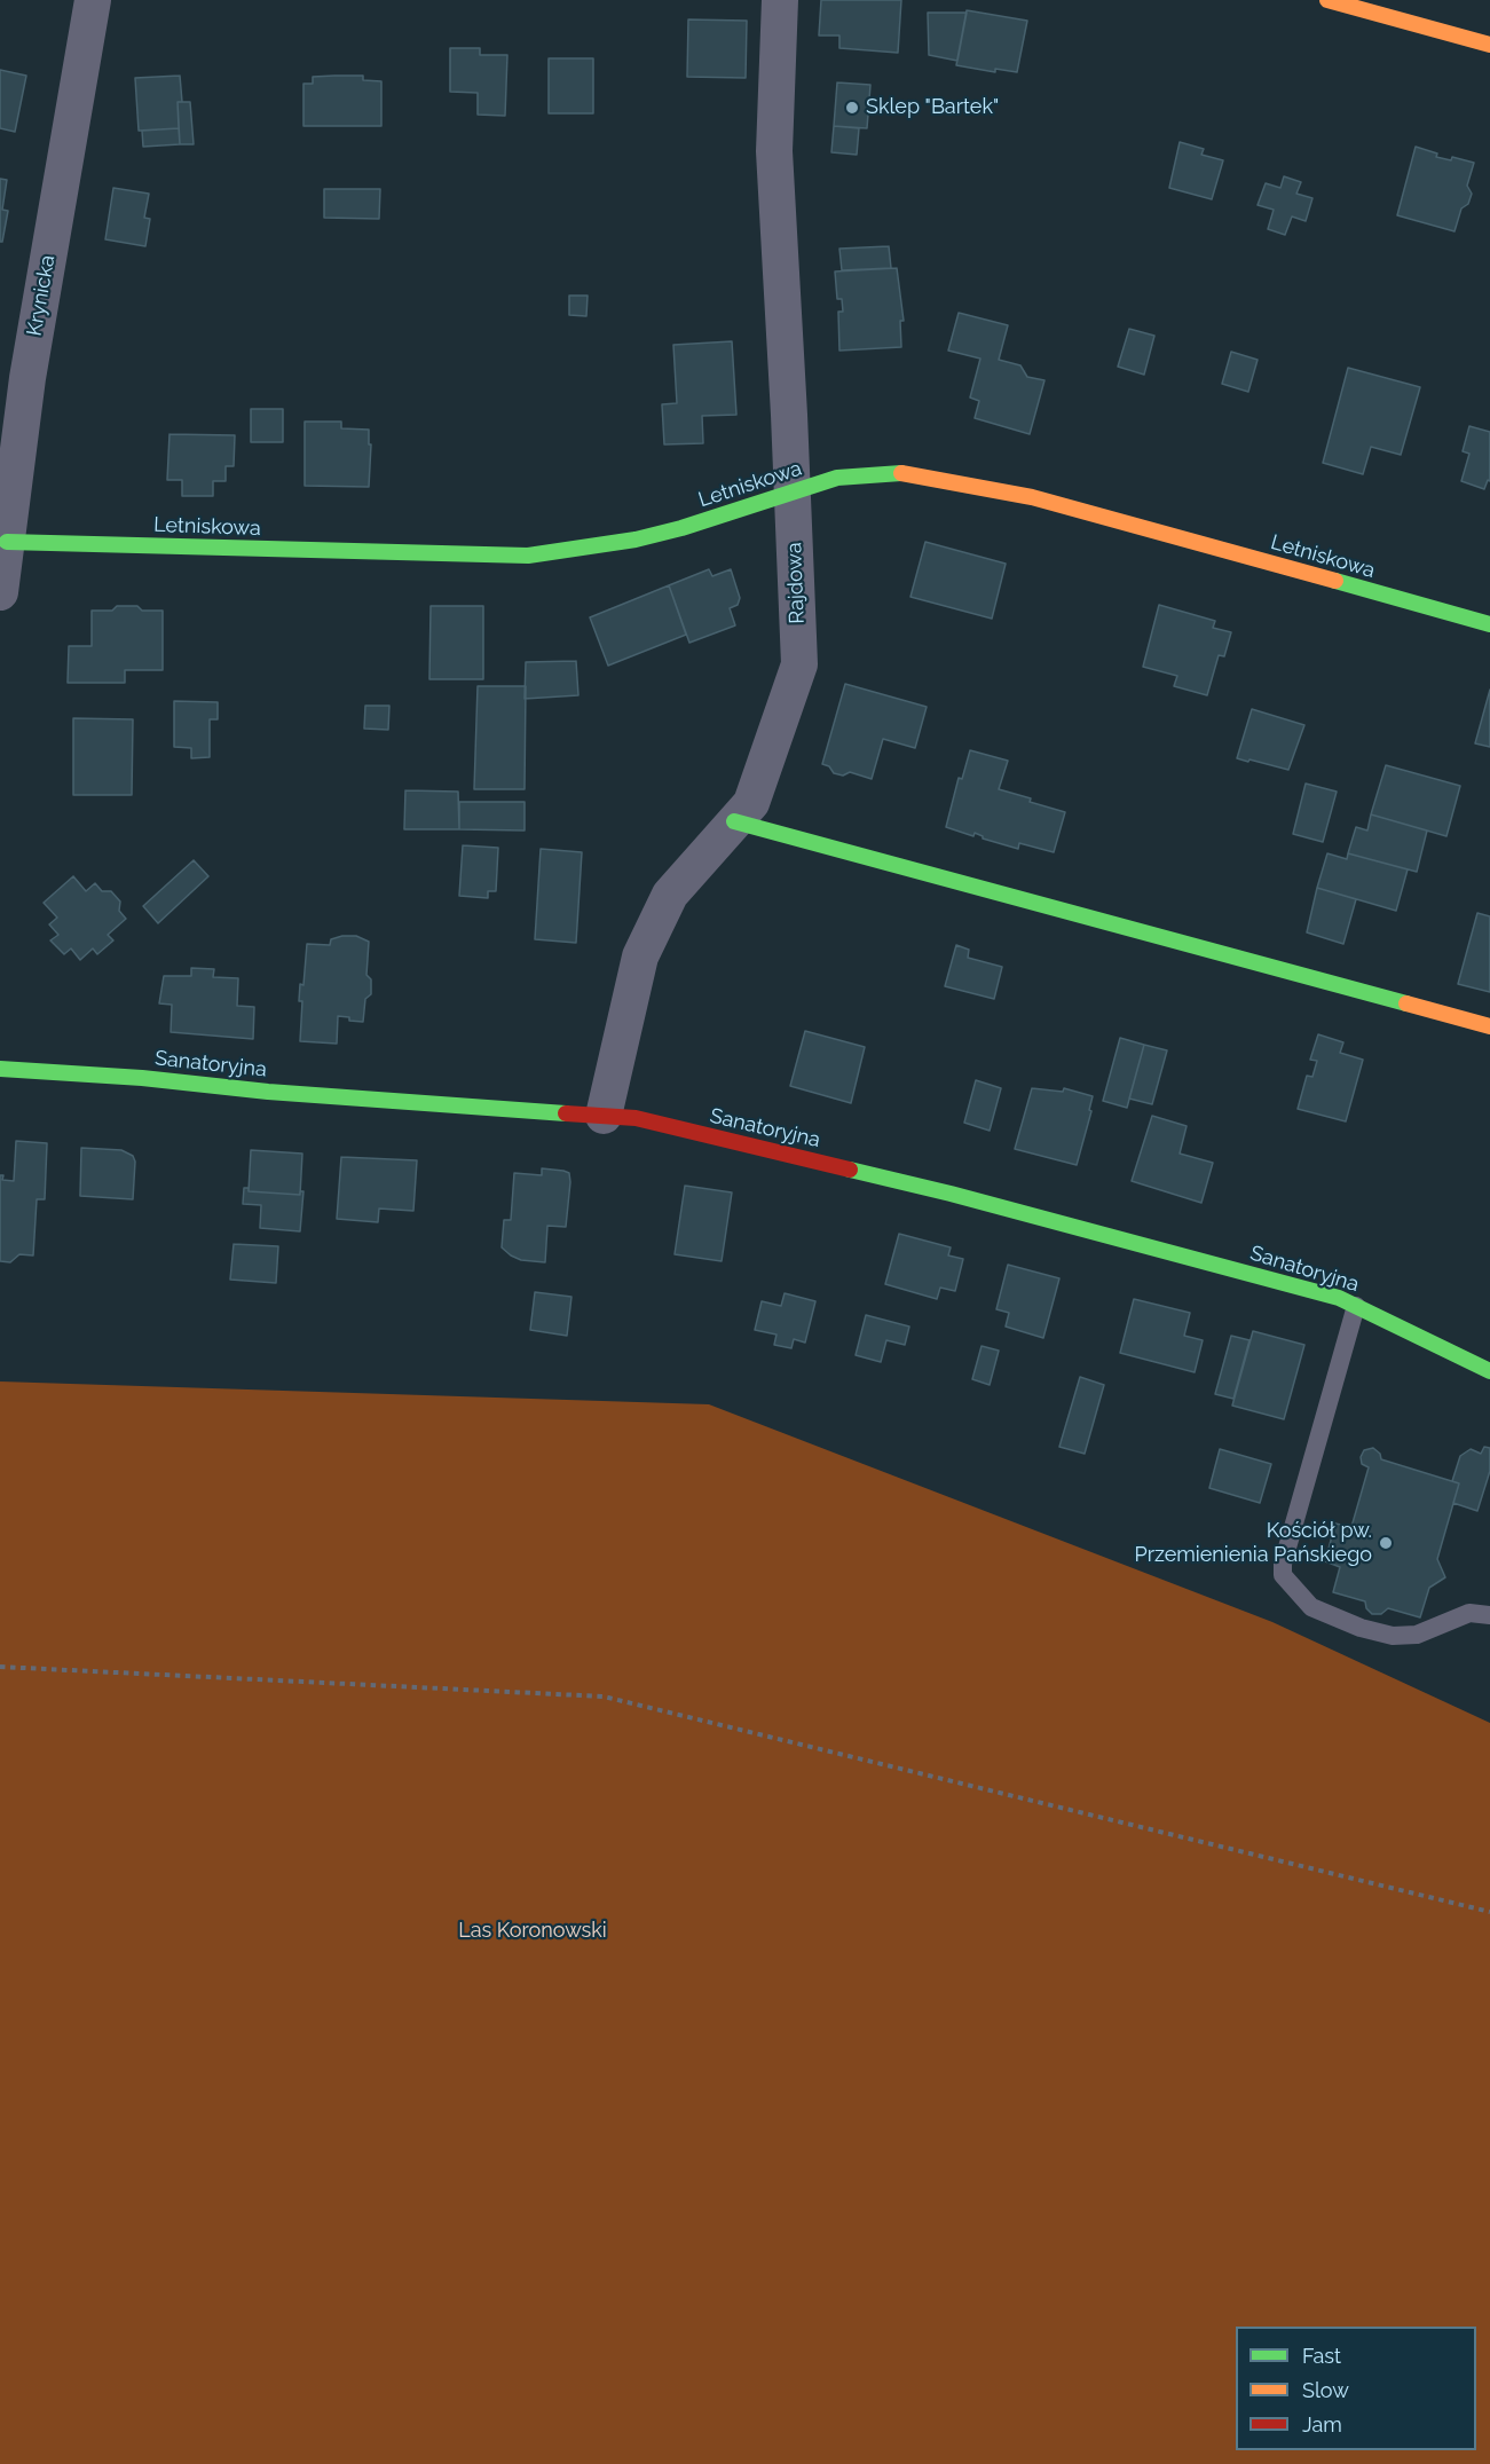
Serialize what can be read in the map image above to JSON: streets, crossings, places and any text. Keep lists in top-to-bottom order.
{
  "streets": {
    "street": [
      "Krynicka",
      "Letniskowa",
      "Rajdowa",
      "Sanatoryjna"
    ]
  },
  "crossings": [
    ["Krynicka", "Letniskowa"],
    ["Letniskowa", "Rajdowa"],
    ["Rajdowa", "Sanatoryjna"]
  ],
  "parks": ["Las Koronowski"],
  "places": ["Sklep \"Bartek\"", "Kościół pw. Przemienienia Pańskiego"],
  "legend": ["Fast", "Slow", "Jam"]
}
